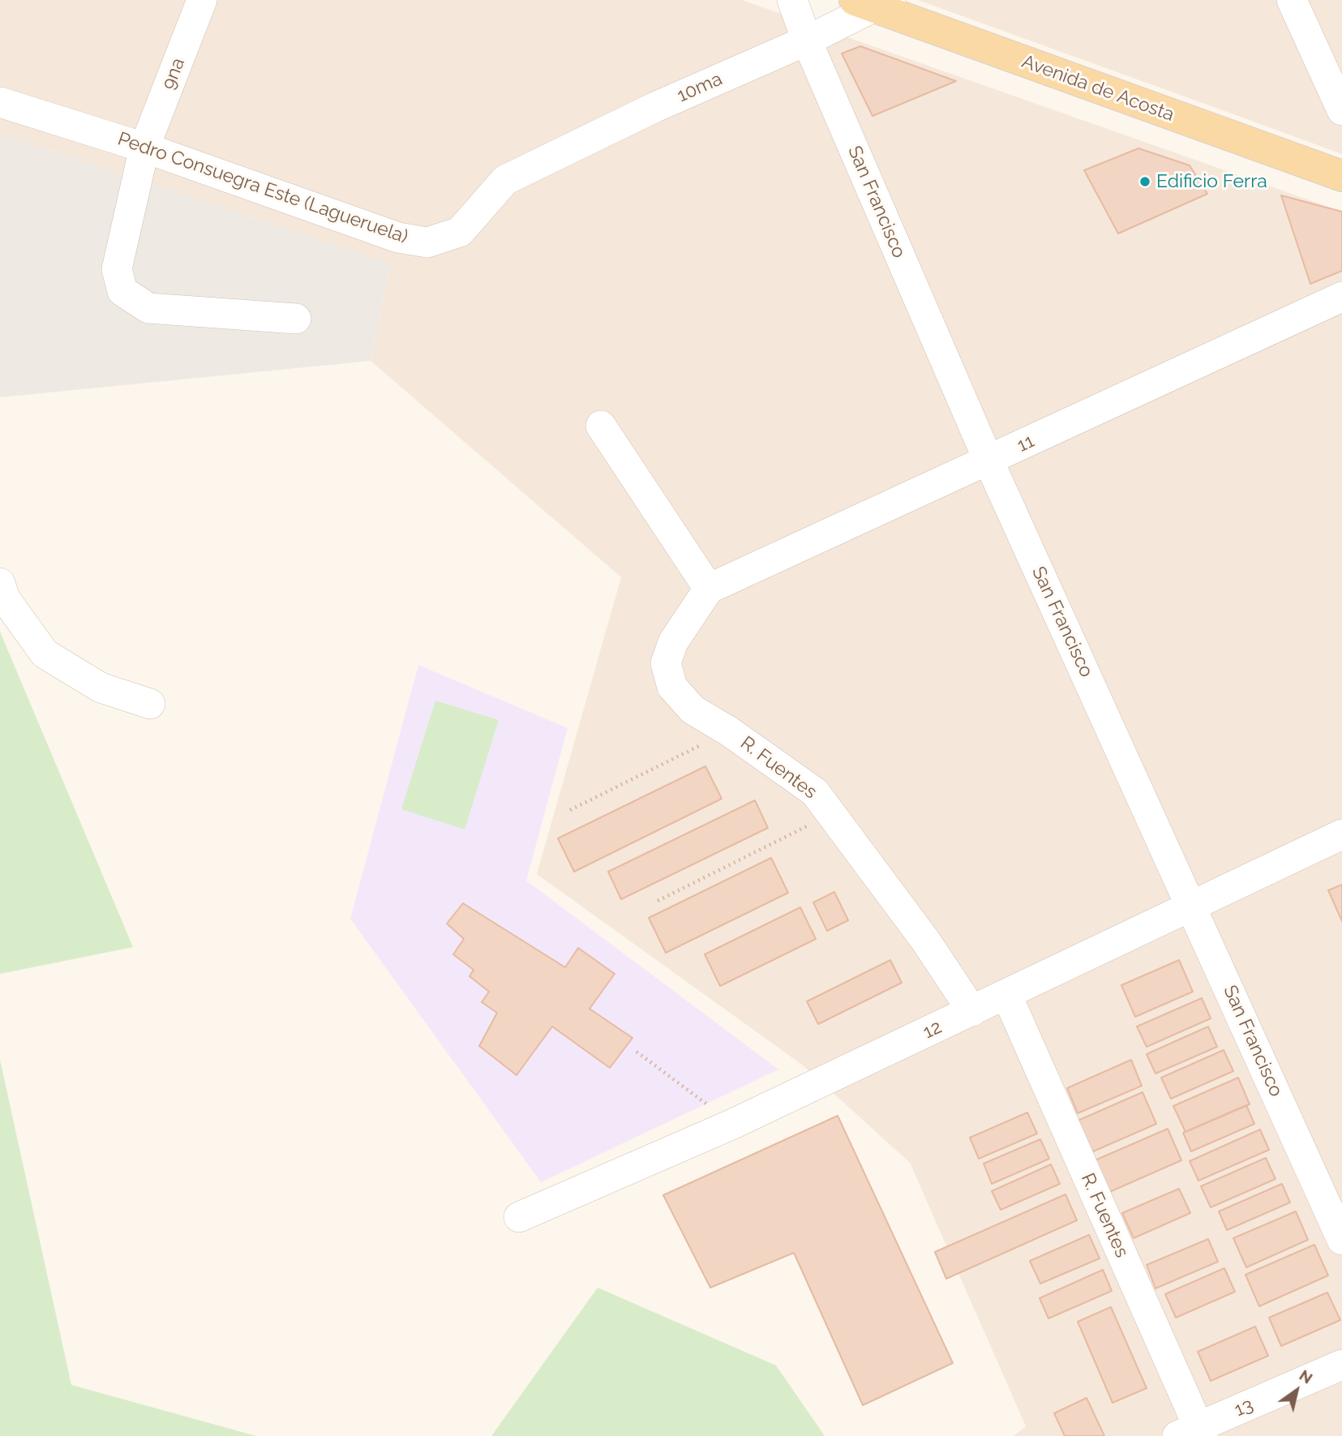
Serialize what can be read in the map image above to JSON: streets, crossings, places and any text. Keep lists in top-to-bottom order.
{
  "streets": {
    "main road": ["Avenida de Acosta"],
    "street": [
      "9na",
      "10ma",
      "Pedro Consuegra Este (Lagueruela)",
      "San Francisco",
      "11",
      "R. Fuentes",
      "12",
      "13"
    ]
  },
  "crossings": [
    ["9na", "Pedro Consuegra Este (Lagueruela)"],
    ["10ma", "Avenida de Acosta"],
    ["10ma", "Pedro Consuegra Este (Lagueruela)"],
    ["10ma", "San Francisco"],
    ["San Francisco", "11"],
    ["San Francisco", "12"],
    ["11", "R. Fuentes"],
    ["R. Fuentes", "12"],
    ["R. Fuentes", "13"]
  ],
  "places": ["Edificio Ferra"],
  "north": "top right"
}
